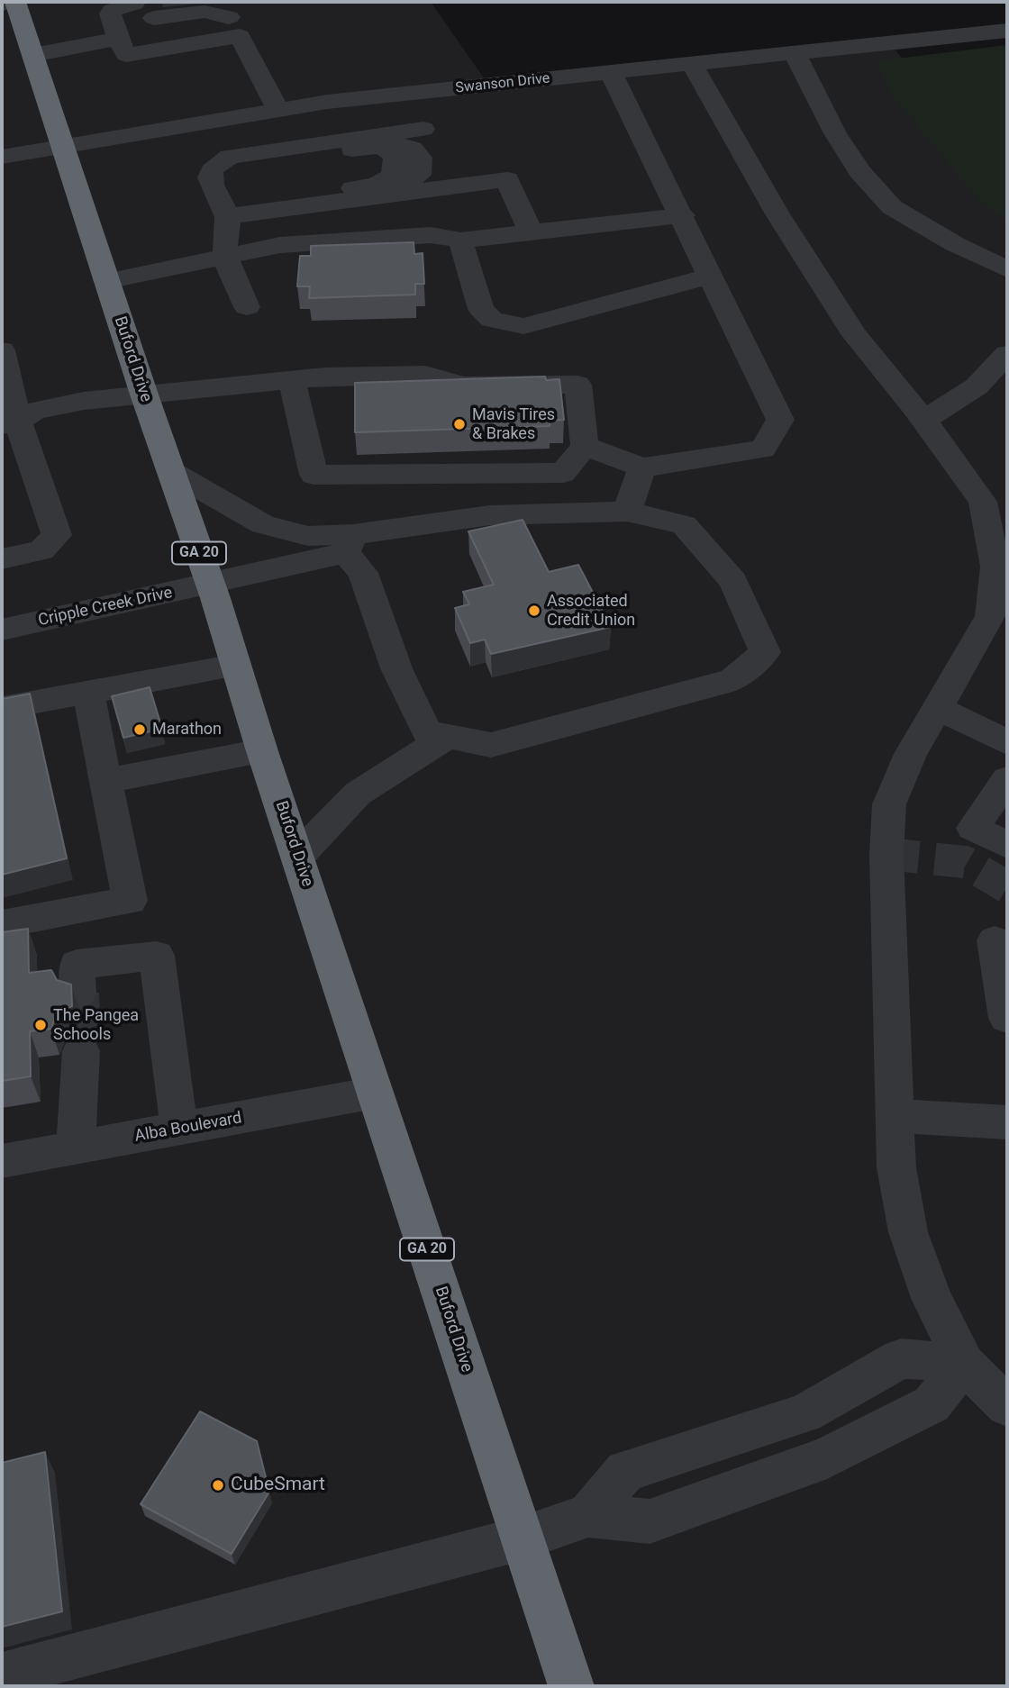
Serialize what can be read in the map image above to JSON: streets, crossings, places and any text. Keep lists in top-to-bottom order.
{
  "streets": {
    "highway": ["Buford Drive", "GA 20"],
    "street": ["Swanson Drive", "Cripple Creek Drive", "Alba Boulevard"]
  },
  "crossings": [
    ["Swanson Drive", "Buford Drive"],
    ["Buford Drive", "Cripple Creek Drive"],
    ["Buford Drive", "Alba Boulevard"]
  ],
  "places": [
    "Mavis Tires & Brakes",
    "Associated Credit Union",
    "Marathon",
    "The Pangea Schools",
    "CubeSmart"
  ]
}
